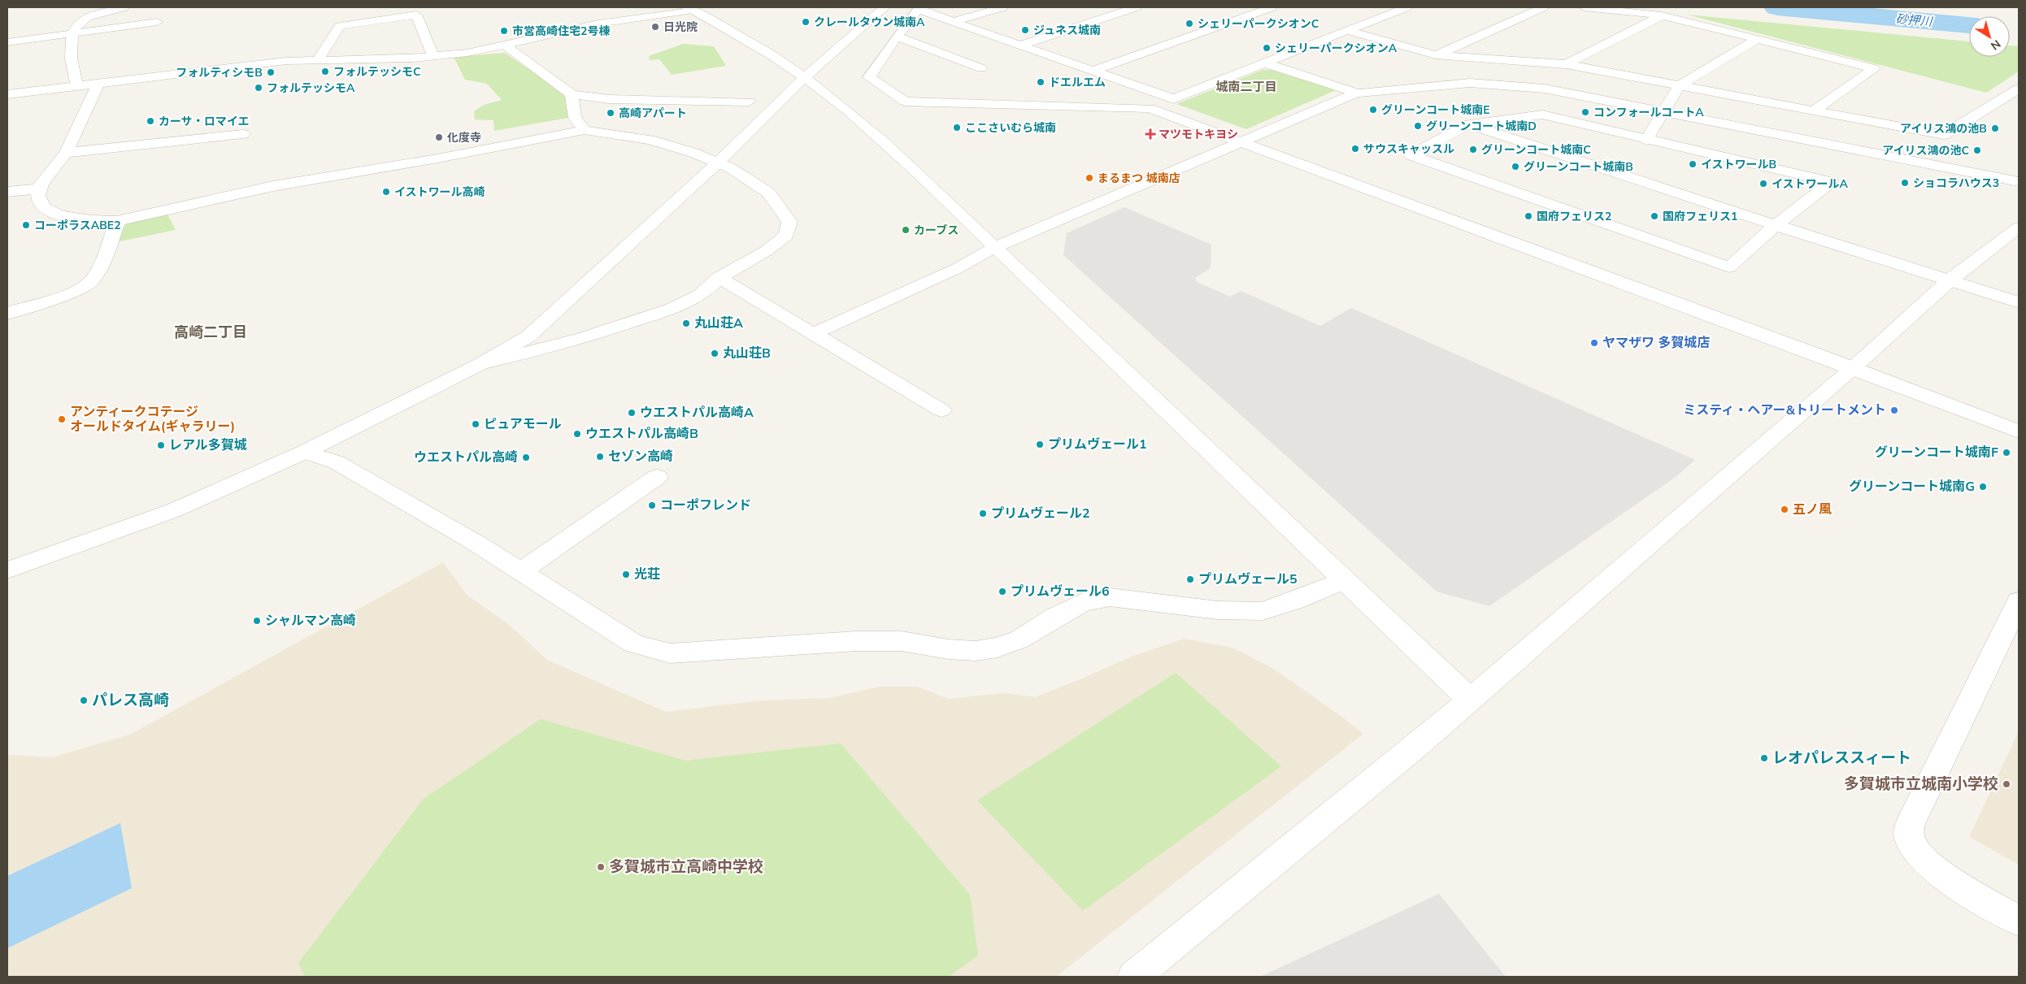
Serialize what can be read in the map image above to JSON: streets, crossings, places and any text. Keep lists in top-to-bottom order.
{
  "districts": ["城南二丁目", "高崎二丁目"],
  "water": ["砂押川"],
  "places": {
    "other": [
      "クレールタウン城南A",
      "シェリーパークシオンC",
      "日光院",
      "ジュネス城南",
      "市営高崎住宅2号棟",
      "シェリーパークシオンA",
      "フォルテッシモC",
      "フォルティシモB",
      "ドエルエム",
      "フォルテッシモA",
      "グリーンコート城南E",
      "コンフォールコートA",
      "高崎アパート",
      "カーサ・ロマイエ",
      "グリーンコート城南D",
      "ここさいむら城南",
      "アイリス鴻の池B",
      "化度寺",
      "サウスキャッスル",
      "グリーンコート城南C",
      "アイリス鴻の池C",
      "イストワールB",
      "グリーンコート城南B",
      "まるまつ 城南店",
      "ショコラハウス3",
      "イストワールA",
      "イストワール高崎",
      "国府フェリス2",
      "国府フェリス1",
      "コーポラスABE2",
      "カーブス",
      "丸山荘A",
      "ヤマザワ 多賀城店",
      "丸山荘B",
      "ミスティ・ヘアー&トリートメント",
      "ウエストパル高崎A",
      "アンティークコテージ オールドタイム(ギャラリー)",
      "ピュアモール",
      "ウエストパル高崎B",
      "プリムヴェール1",
      "レアル多賀城",
      "グリーンコート城南F",
      "セゾン高崎",
      "ウエストパル高崎",
      "グリーンコート城南G",
      "コーポフレンド",
      "五ノ風",
      "プリムヴェール2",
      "光荘",
      "プリムヴェール5",
      "プリムヴェール6",
      "シャルマン高崎",
      "パレス高崎",
      "レオパレススィート",
      "多賀城市立城南小学校",
      "多賀城市立高崎中学校"
    ],
    "health": ["マツモトキヨシ"]
  },
  "north": "bottom right"
}
